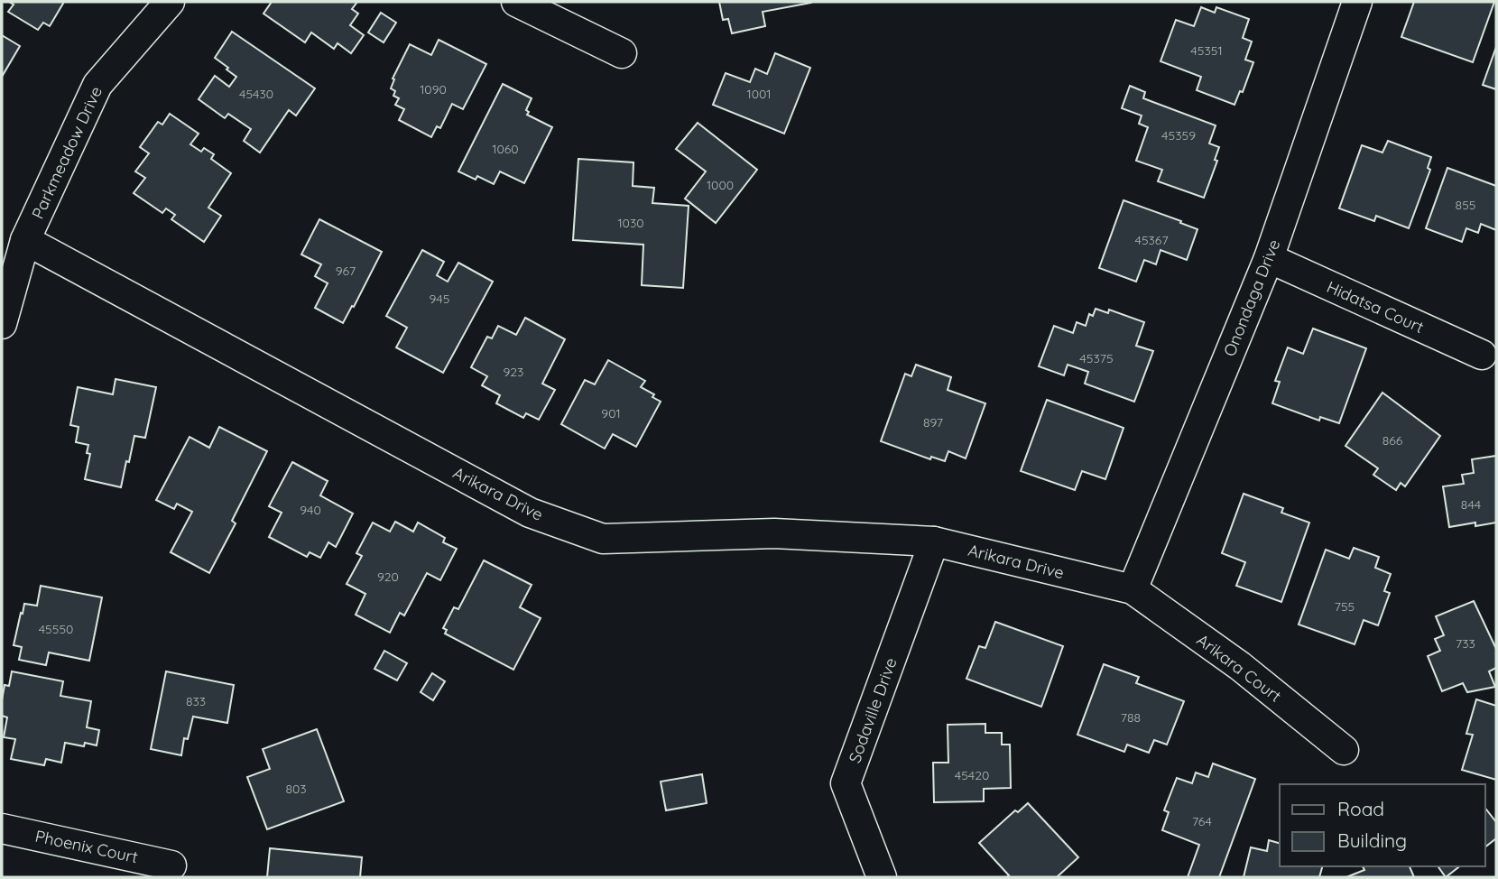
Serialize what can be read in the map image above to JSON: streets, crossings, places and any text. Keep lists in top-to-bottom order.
{
  "streets": {
    "street": [
      "Parkmeadow Drive",
      "Onondaga Drive",
      "Hidatsa Court",
      "Arikara Drive",
      "Arikara Court",
      "Sodaville Drive",
      "Phoenix Court"
    ]
  },
  "crossings": [
    ["Parkmeadow Drive", "Arikara Drive"],
    ["Onondaga Drive", "Hidatsa Court"],
    ["Onondaga Drive", "Arikara Drive"],
    ["Onondaga Drive", "Arikara Court"],
    ["Arikara Drive", "Arikara Court"],
    ["Arikara Drive", "Sodaville Drive"]
  ],
  "house_numbers": [
    "45351",
    "1090",
    "45430",
    "1001",
    "45359",
    "1060",
    "1000",
    "855",
    "1030",
    "45367",
    "967",
    "945",
    "45375",
    "923",
    "901",
    "897",
    "866",
    "844",
    "940",
    "920",
    "755",
    "45550",
    "733",
    "833",
    "788",
    "45420",
    "803",
    "764"
  ],
  "legend": ["Road", "Building"]
}
